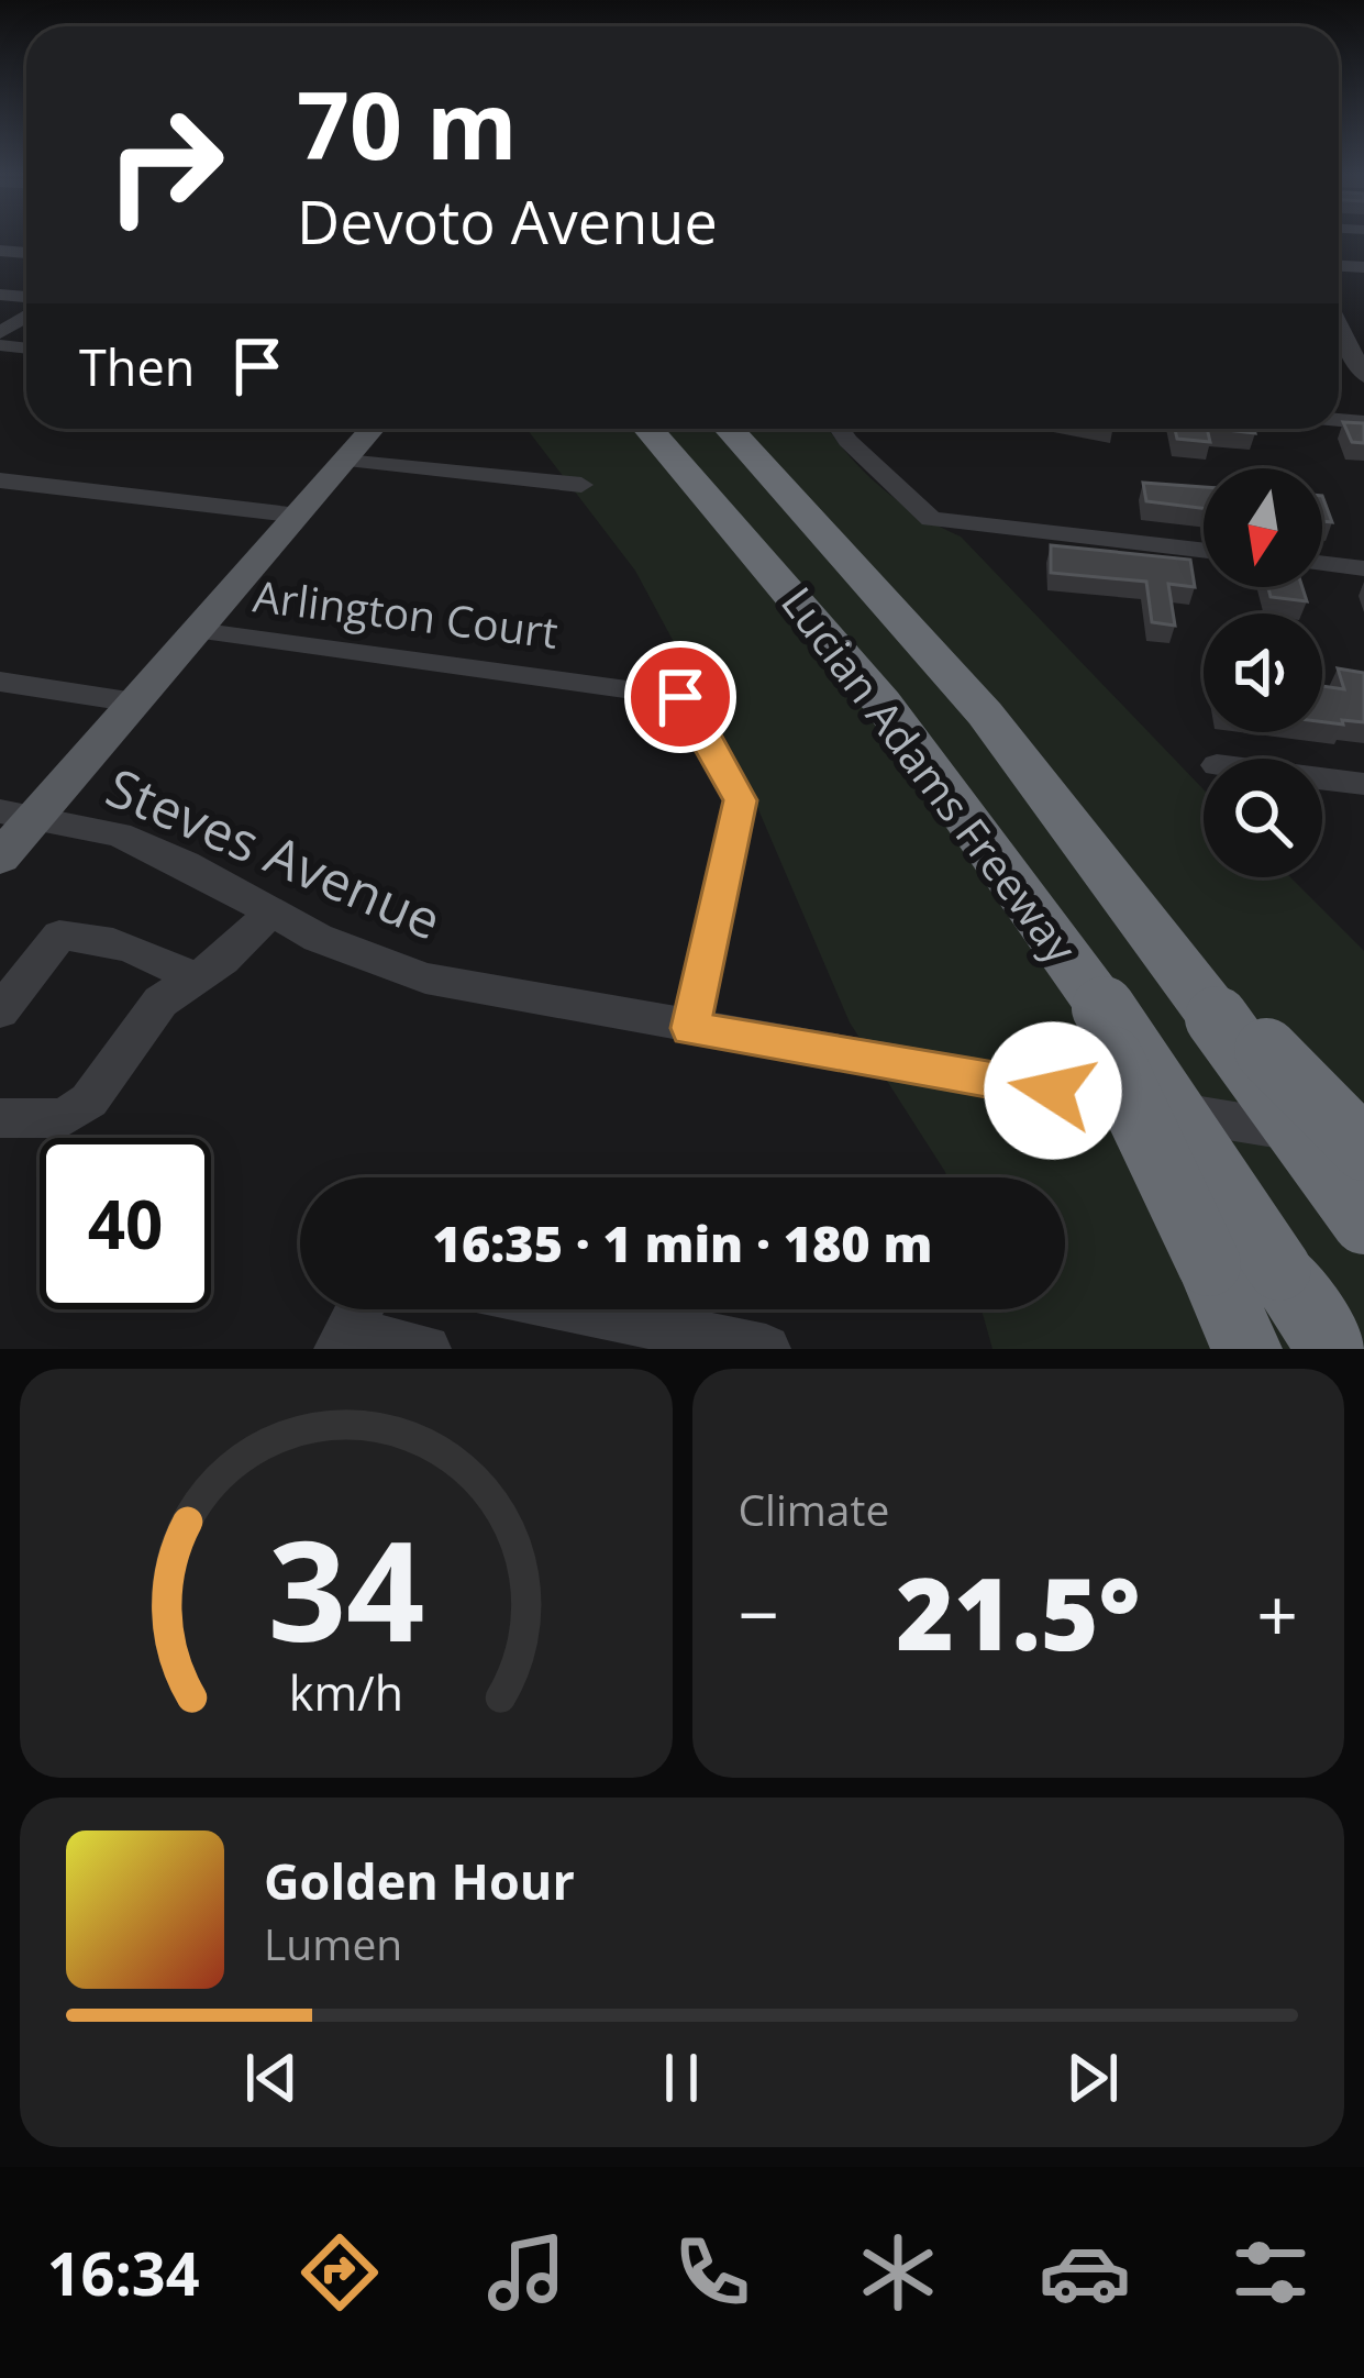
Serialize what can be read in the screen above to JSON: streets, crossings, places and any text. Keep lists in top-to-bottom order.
{
  "streets": {
    "highway": ["Lucian Adams Freeway"],
    "street": ["Arlington Court", "Steves Avenue"]
  },
  "crossings": [
    ["Arlington Court", "Steves Avenue"]
  ],
  "north": "bottom",
  "page": {
    "turn": ["70 m", "Devoto Avenue"],
    "then": "Then",
    "limit": "40",
    "trip": "16:35 · 1 min · 180 m",
    "tile": "Climate",
    "heat": ["−", "21.5°", "+"],
    "song": ["Golden Hour", "Lumen"],
    "tabs": "16:34",
    "gauge": ["34", "km/h"]
  }
}
